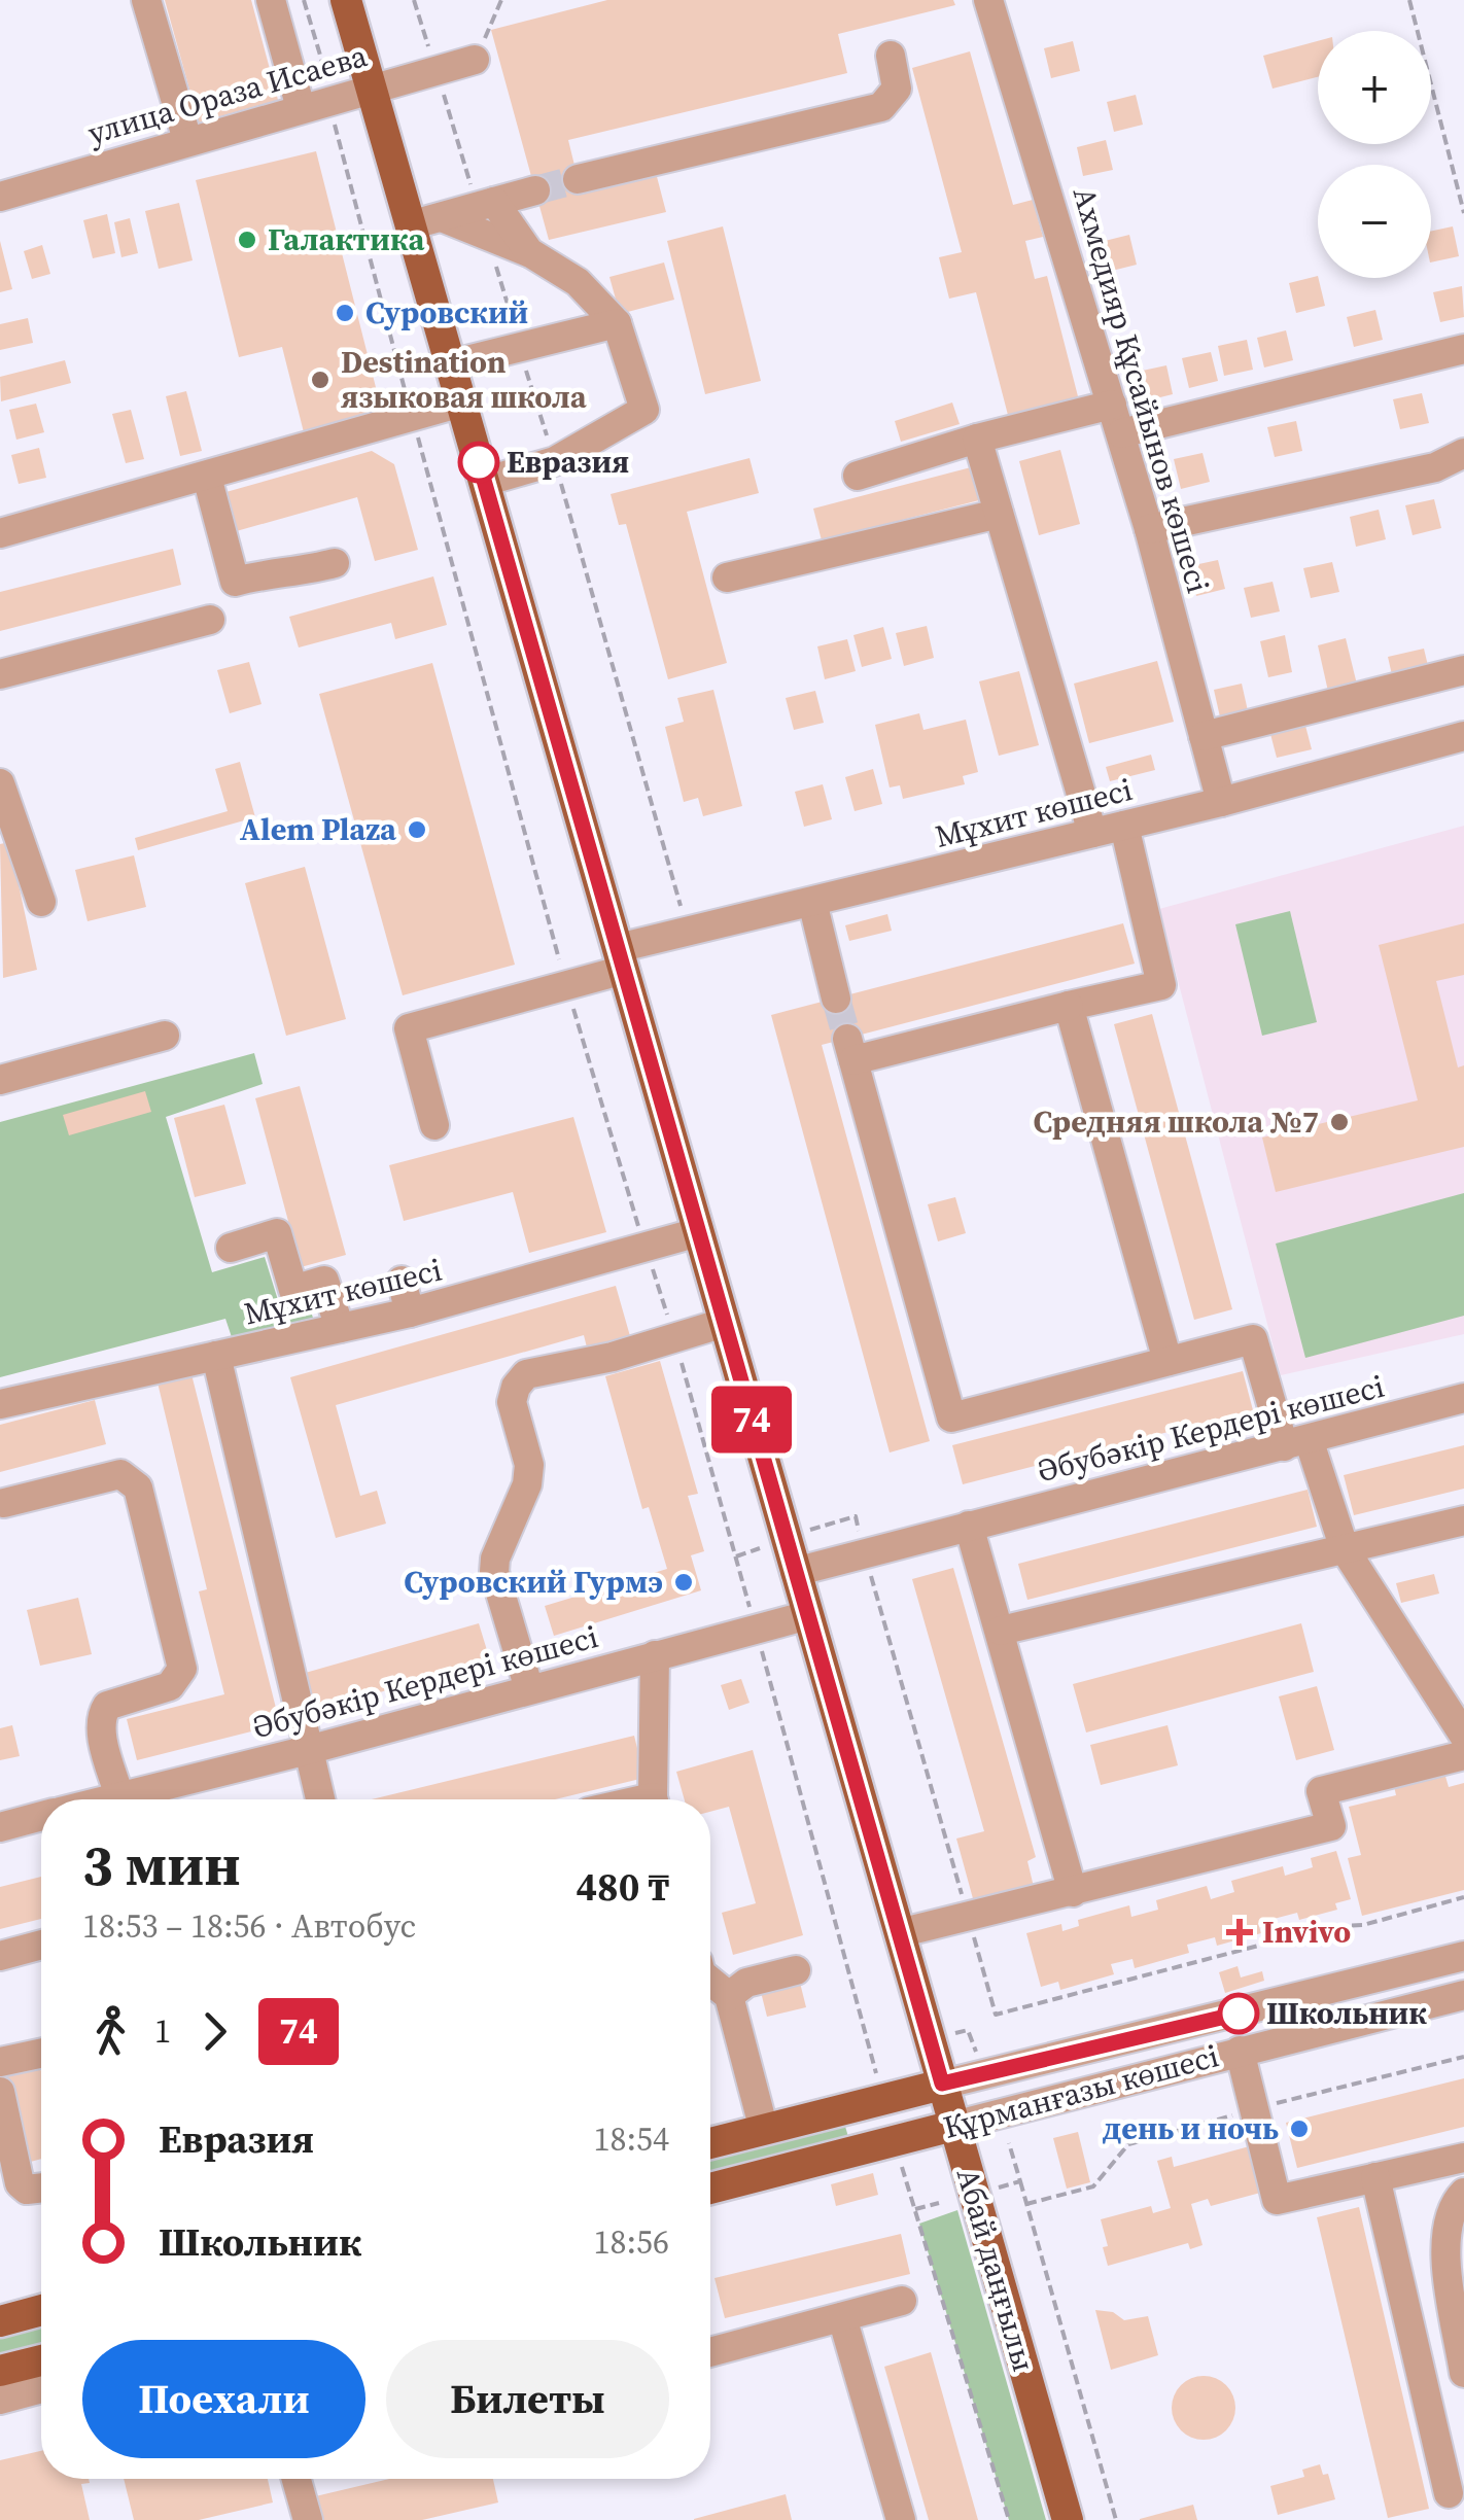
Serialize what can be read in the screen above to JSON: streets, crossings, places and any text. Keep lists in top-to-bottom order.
{
  "streets": {
    "main road": ["Құрманғазы көшесі", "Абай даңғылы"],
    "street": [
      "улица Ораза Исаева",
      "Ахмедияр Құсайынов көшесі",
      "Мұхит көшесі",
      "Әбубәкір Кердері көшесі"
    ]
  },
  "crossings": [
    ["улица Ораза Исаева", "Абай даңғылы"],
    ["Ахмедияр Құсайынов көшесі", "Мұхит көшесі"],
    ["Мұхит көшесі", "Абай даңғылы"],
    ["Әбубәкір Кердері көшесі", "Абай даңғылы"],
    ["Құрманғазы көшесі", "Абай даңғылы"]
  ],
  "places": {
    "other": [
      "Галактика",
      "Суровский",
      "Destination языковая школа",
      "Евразия",
      "Alem Plaza",
      "Средняя школа №7",
      "Суровский Гурмэ",
      "Школьник",
      "день и ночь"
    ],
    "health": ["Invivo"]
  },
  "lines": ["bus line 74"],
  "page": {
    "on_map": "74",
    "map_buttons": ["+", "−"],
    "heading": ["3 мин", "18:53 – 18:56 · Автобус", "480 ₸"],
    "legs": ["1", "74"],
    "list": [
      {
        "name": "Евразия",
        "value": "18:54"
      },
      {
        "name": "Школьник",
        "value": "18:56"
      }
    ],
    "buttons": ["Поехали", "Билеты"]
  }
}
